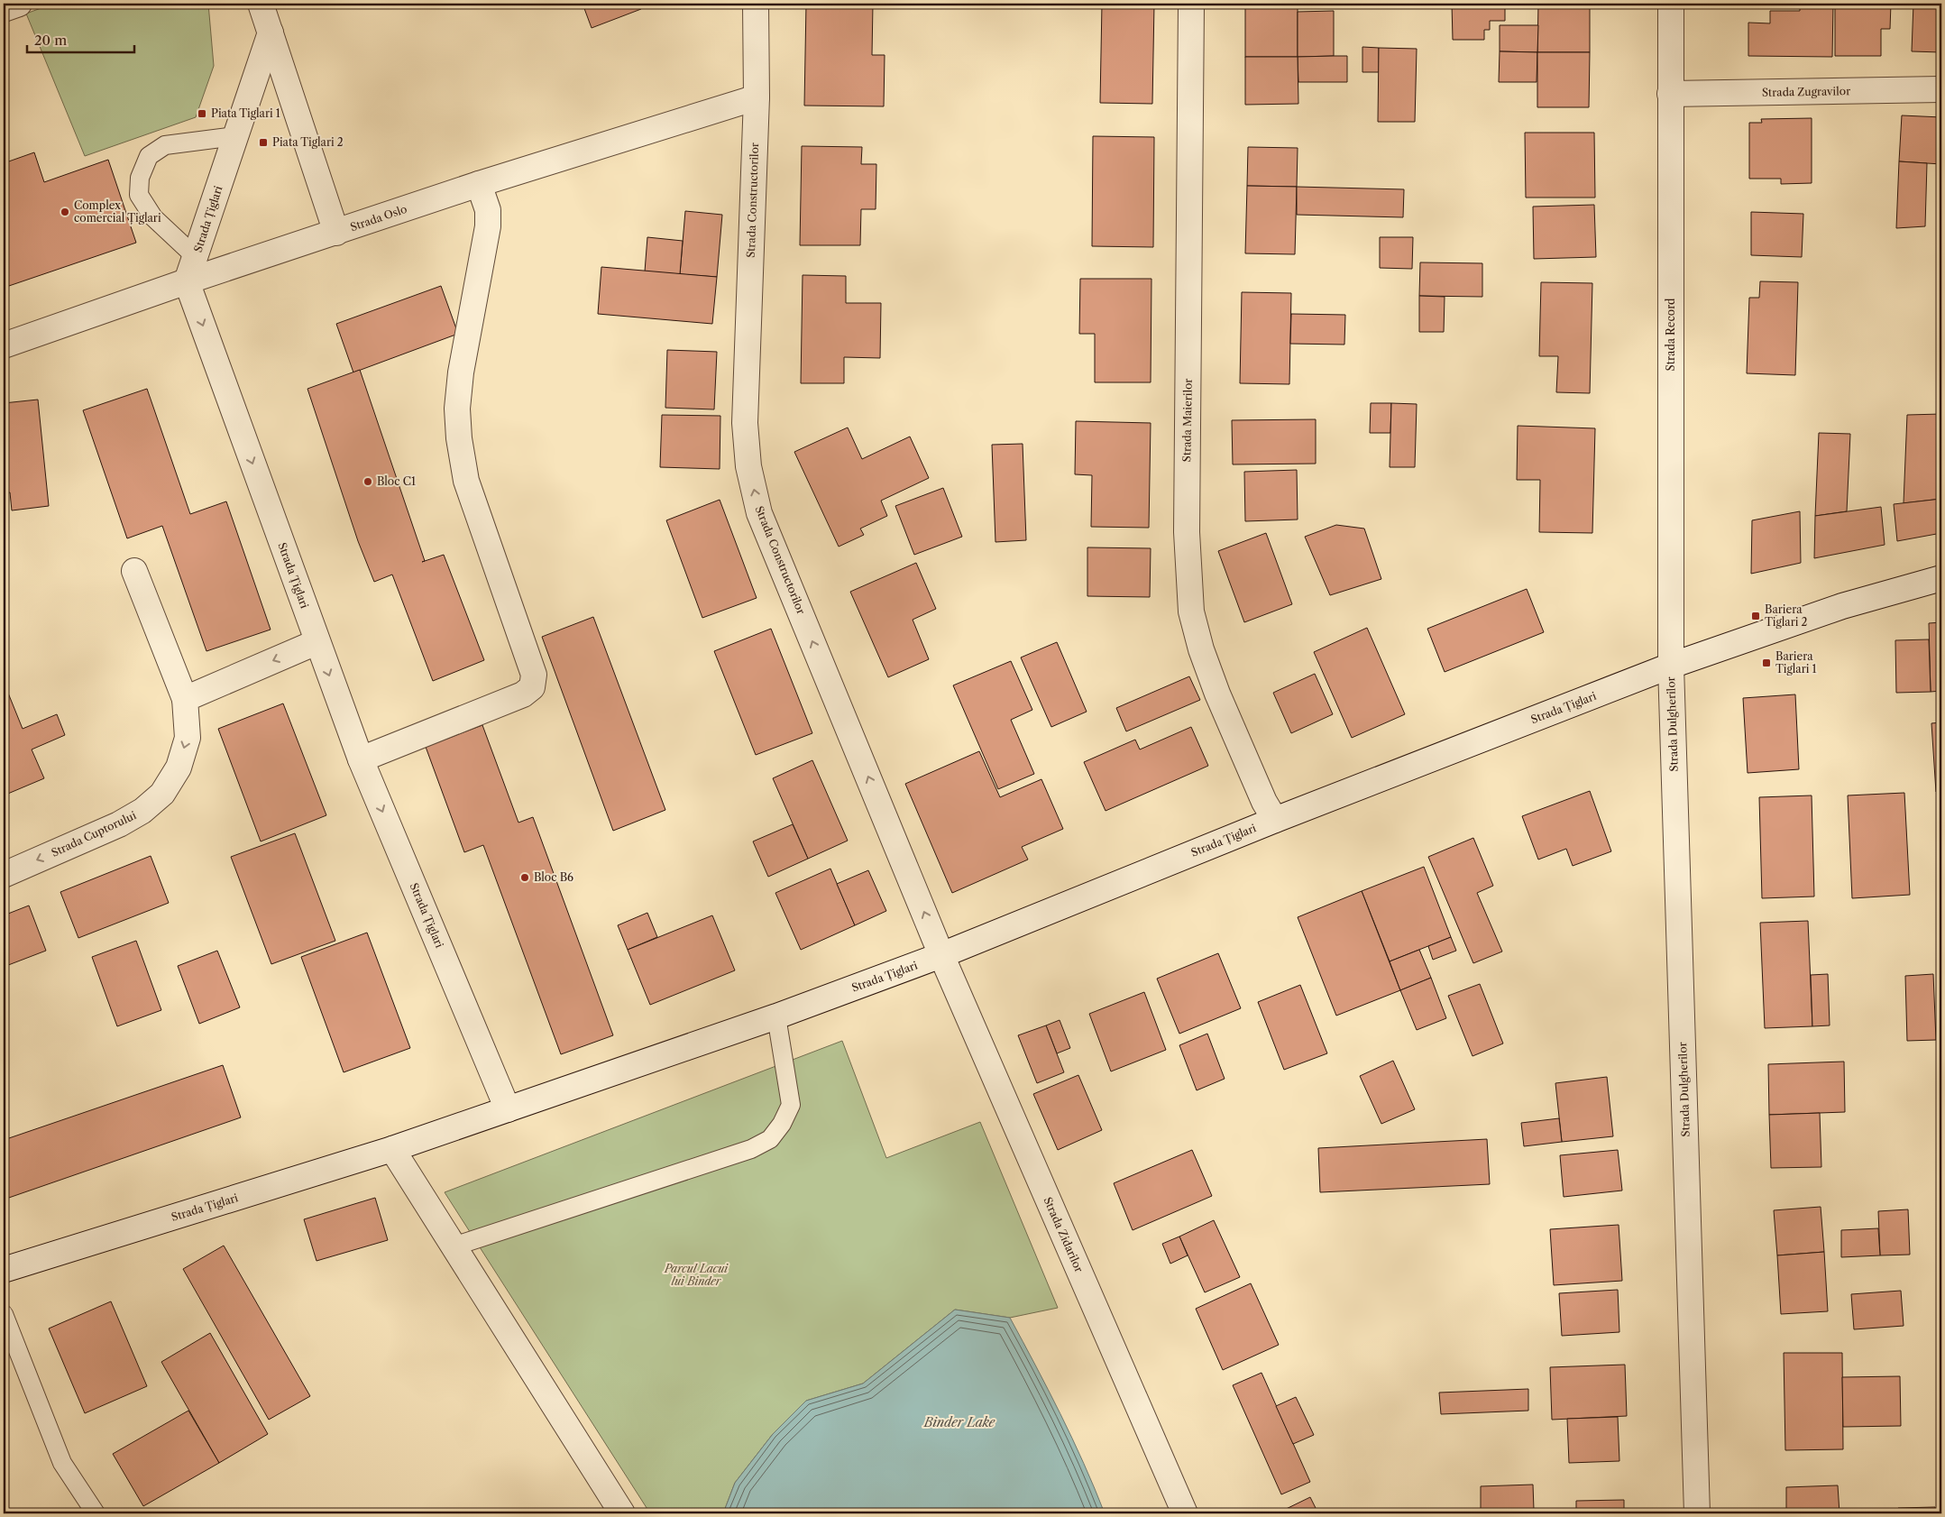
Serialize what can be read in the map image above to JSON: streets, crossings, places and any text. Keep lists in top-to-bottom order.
{
  "streets": {
    "street": [
      "Strada Zugravilor",
      "Strada Constructorilor",
      "Strada Oslo",
      "Strada Țiglari",
      "Strada Record",
      "Strada Maierilor",
      "Strada Dulgherilor",
      "Strada Cuptorului",
      "Strada Zidarilor"
    ]
  },
  "crossings": [
    ["Strada Zugravilor", "Strada Record"],
    ["Strada Constructorilor", "Strada Oslo"],
    ["Strada Constructorilor", "Strada Țiglari"],
    ["Strada Constructorilor", "Strada Zidarilor"],
    ["Strada Oslo", "Strada Țiglari"],
    ["Strada Țiglari", "Strada Record"],
    ["Strada Țiglari", "Strada Maierilor"],
    ["Strada Țiglari", "Strada Dulgherilor"],
    ["Strada Țiglari", "Strada Zidarilor"],
    ["Strada Record", "Strada Dulgherilor"]
  ],
  "one_way": ["Strada Constructorilor", "Strada Cuptorului"],
  "water": ["Binder Lake"],
  "parks": ["Parcul Lacui lui Binder"],
  "places": {
    "transit": [
      "Piata Tiglari 1",
      "Piata Tiglari 2",
      "Bariera Tiglari 2",
      "Bariera Tiglari 1"
    ],
    "other": ["Complex comercial Țiglari", "Bloc C1", "Bloc B6"]
  },
  "scale_bar": "20 m"
}
